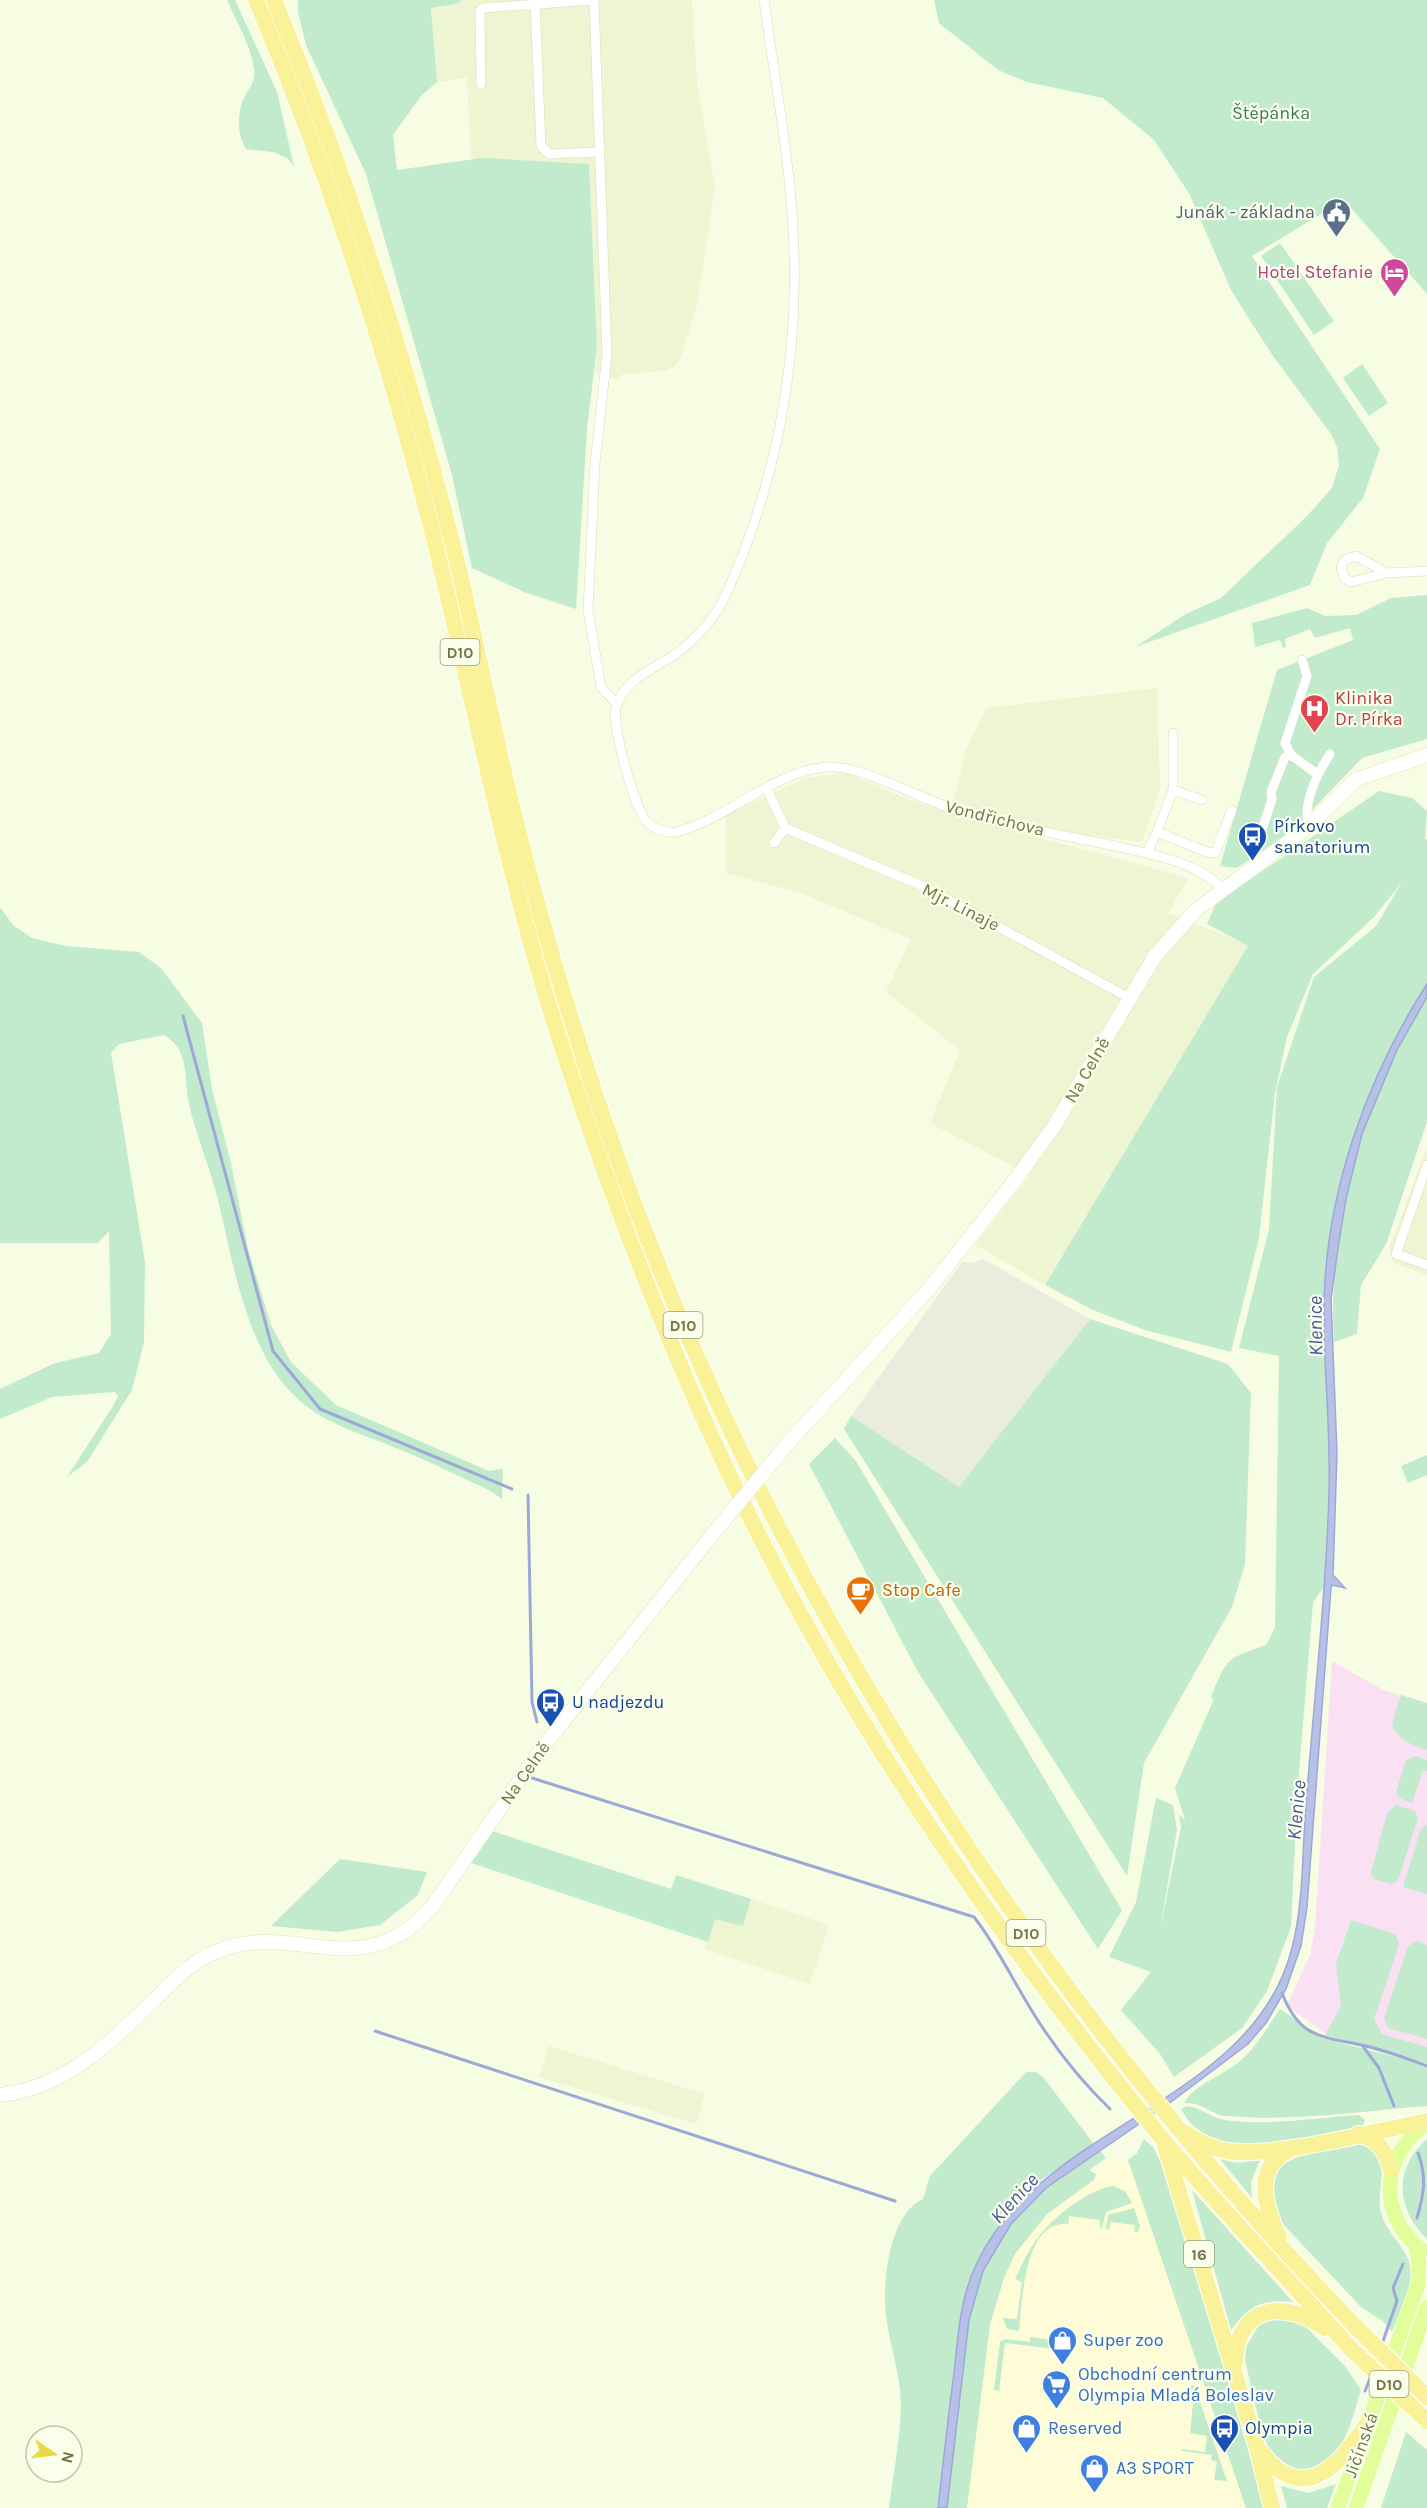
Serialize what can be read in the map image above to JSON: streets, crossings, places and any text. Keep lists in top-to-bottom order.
{
  "streets": {
    "highway": ["D10", "16"],
    "main road": ["Jičínská"],
    "street": ["Vondřichova", "Mjr. Linaje", "Na Celně"]
  },
  "crossings": [
    ["D10", "16"],
    ["Vondřichova", "Na Celně"],
    ["Mjr. Linaje", "Na Celně"]
  ],
  "water": ["Klenice"],
  "parks": ["Štěpánka"],
  "places": {
    "public building": ["Junák - základna"],
    "hotel": ["Hotel Stefanie"],
    "hospital": ["Klinika Dr. Pírka"],
    "bus stop": ["Pírkovo sanatorium", "U nadjezdu", "Olympia"],
    "cafe": ["Stop Cafe"],
    "shop": ["Super zoo", "Reserved", "A3 SPORT"],
    "supermarket": ["Obchodní centrum Olympia Mladá Boleslav"]
  },
  "north": "right"
}
